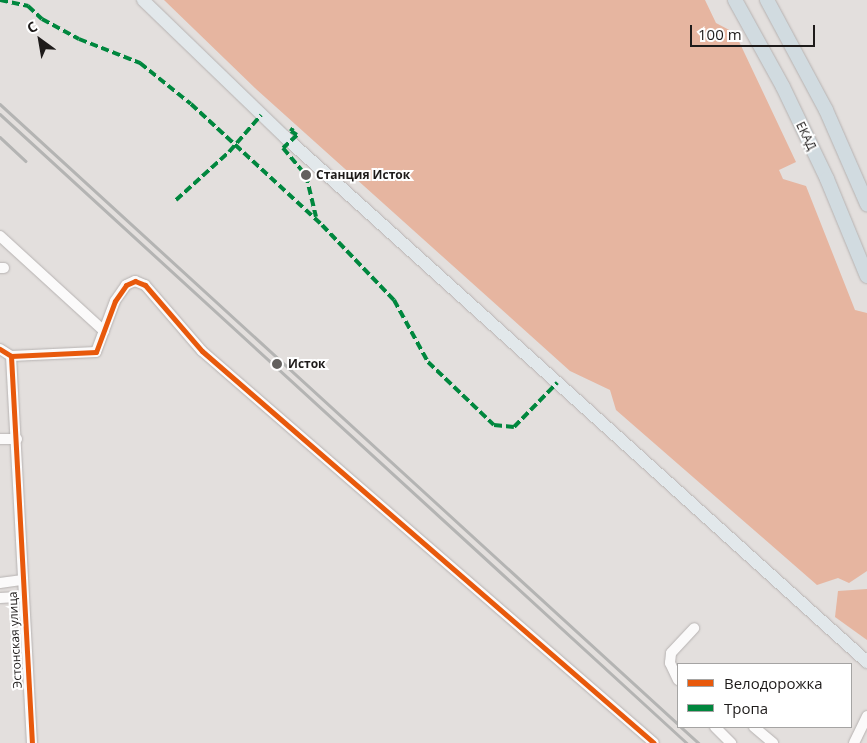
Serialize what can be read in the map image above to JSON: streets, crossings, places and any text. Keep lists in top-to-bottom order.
{
  "streets": {
    "highway": ["ЕКАД"],
    "street": ["Эстонская улица"]
  },
  "places": ["Станция Исток", "Исток"],
  "legend": ["Велодорожка", "Тропа"],
  "scale_bar": "100 m",
  "north": "top left"
}
